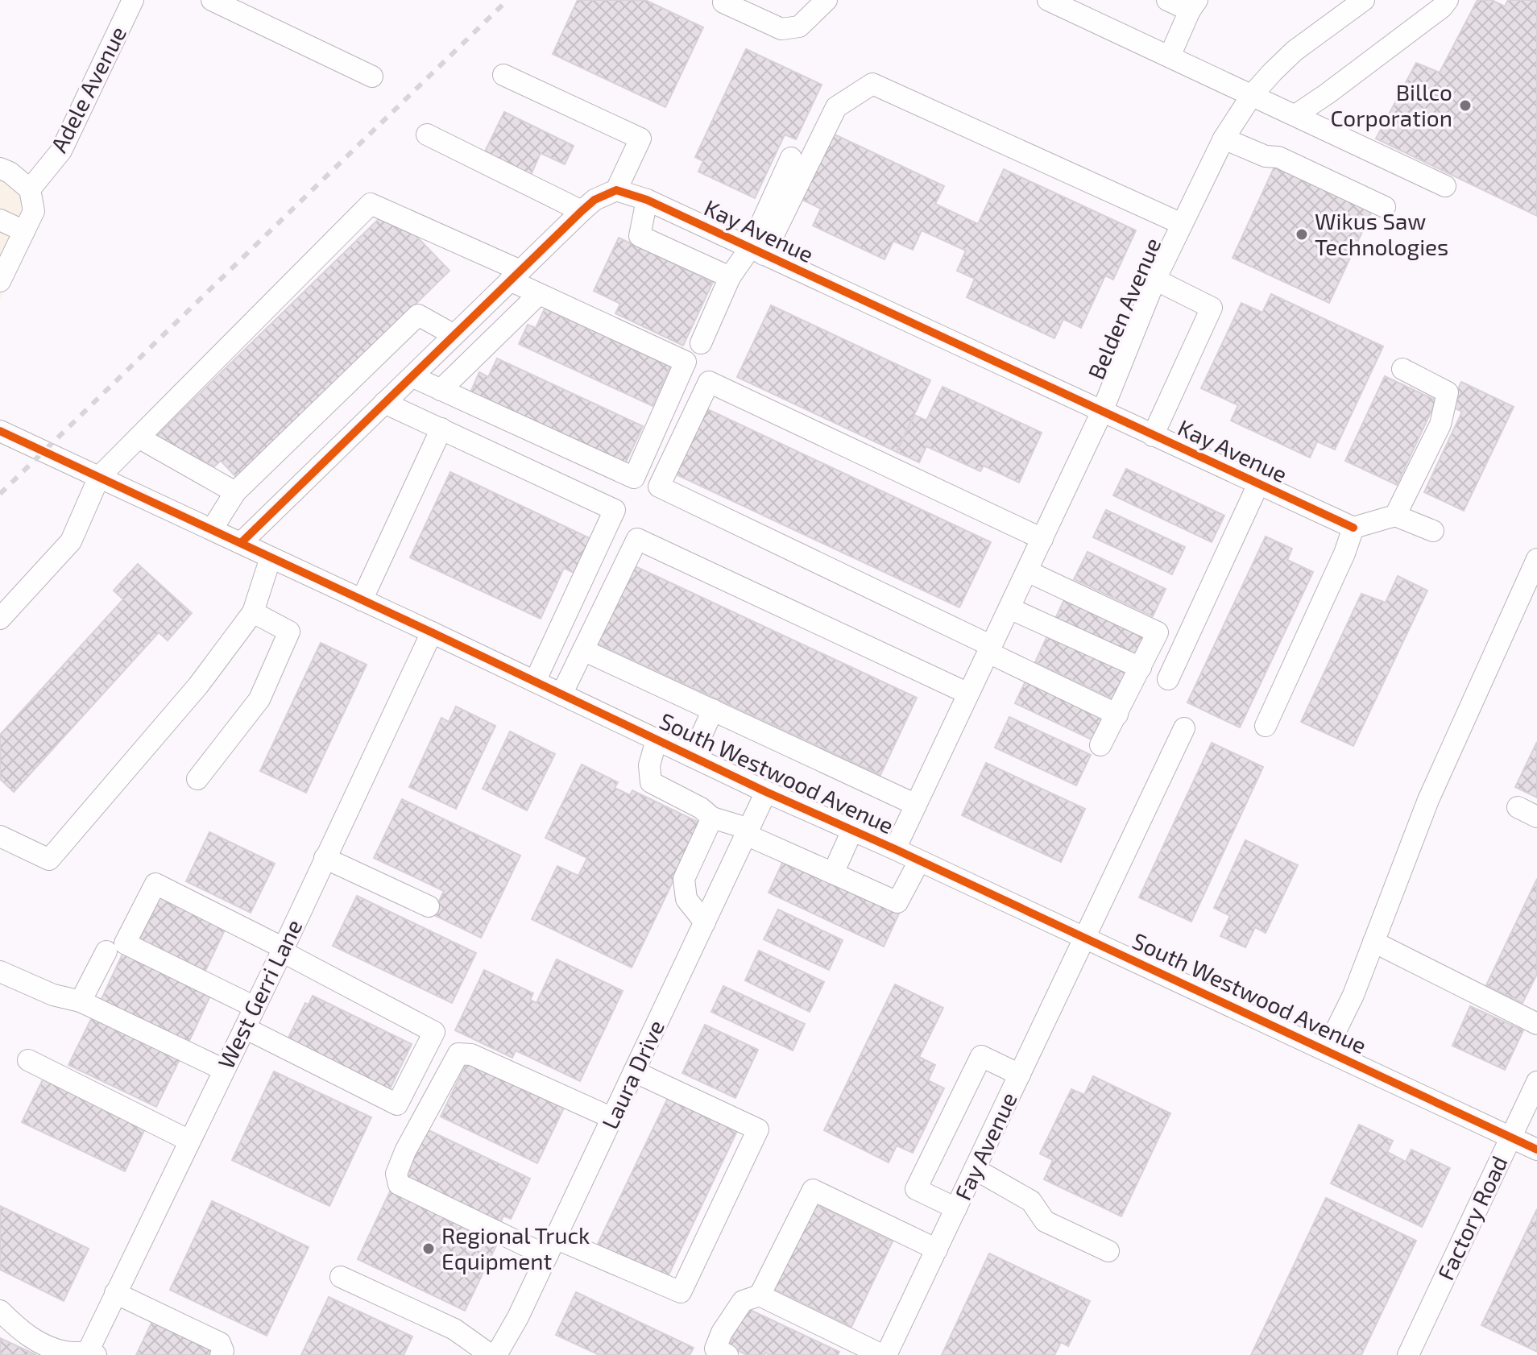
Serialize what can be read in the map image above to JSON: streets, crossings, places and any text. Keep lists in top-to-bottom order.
{
  "streets": {
    "street": [
      "Adele Avenue",
      "Kay Avenue",
      "Belden Avenue",
      "South Westwood Avenue",
      "West Gerri Lane",
      "Laura Drive",
      "Fay Avenue",
      "Factory Road"
    ]
  },
  "crossings": [
    ["Kay Avenue", "Belden Avenue"],
    ["Belden Avenue", "South Westwood Avenue"],
    ["South Westwood Avenue", "West Gerri Lane"],
    ["South Westwood Avenue", "Laura Drive"],
    ["South Westwood Avenue", "Fay Avenue"],
    ["South Westwood Avenue", "Factory Road"]
  ],
  "places": ["Billco Corporation", "Wikus Saw Technologies", "Regional Truck Equipment"]
}
